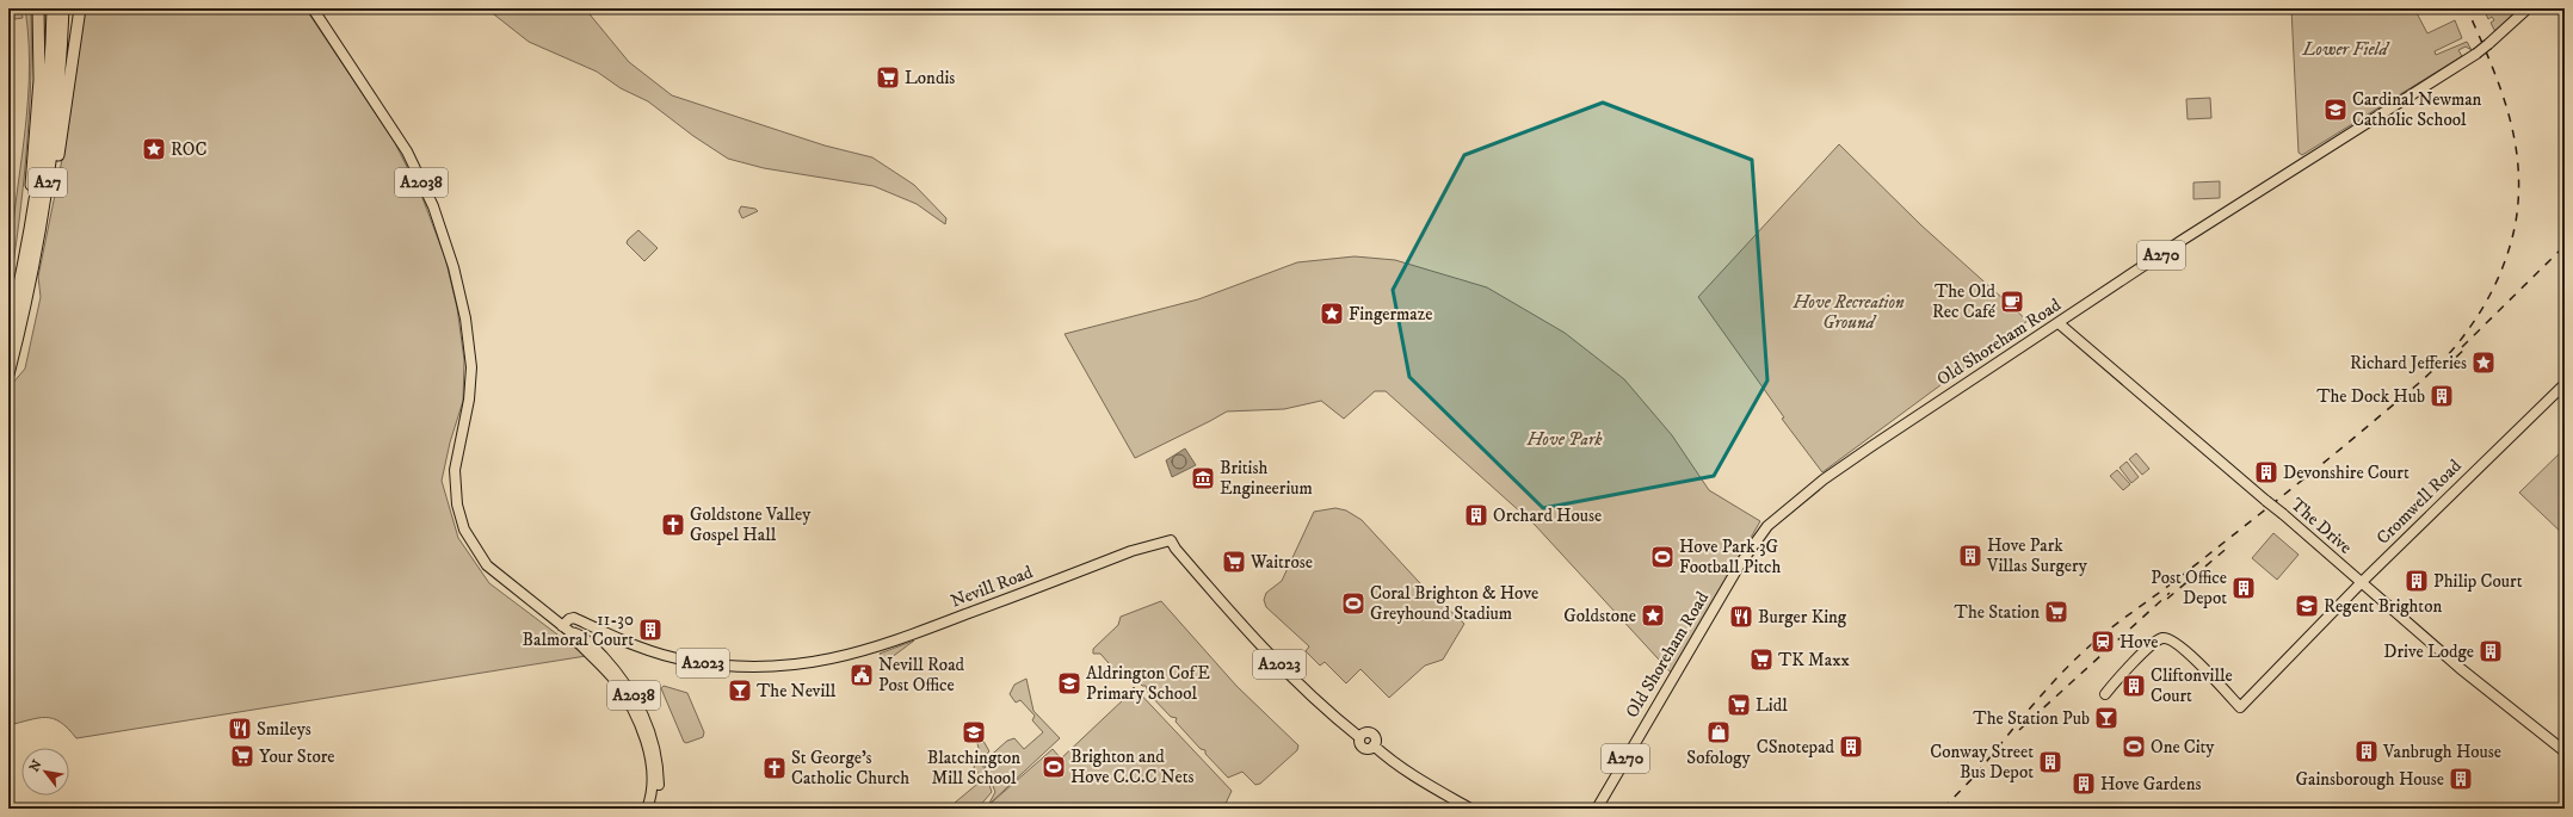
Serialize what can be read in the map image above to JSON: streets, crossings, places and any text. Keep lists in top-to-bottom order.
{
  "streets": {
    "highway": ["A27"],
    "main road": [
      "A2038",
      "A270",
      "Old Shoreham Road",
      "Cromwell Road",
      "The Drive",
      "Nevill Road",
      "A2023"
    ]
  },
  "crossings": [
    ["A2038", "Nevill Road"],
    ["Old Shoreham Road", "The Drive"],
    ["Cromwell Road", "The Drive"]
  ],
  "parks": ["Lower Field", "Hove Recreation Ground", "Hove Park"],
  "places": {
    "supermarket": [
      "Londis",
      "Waitrose",
      "The Station",
      "TK Maxx",
      "Lidl",
      "Your Store"
    ],
    "school or university": [
      "Cardinal Newman Catholic School",
      "Regent Brighton",
      "Aldrington CofE Primary School",
      "Blatchington Mill School"
    ],
    "place": [
      "ROC",
      "Fingermaze",
      "Richard Jefferies",
      "Goldstone"
    ],
    "cafe": ["The Old Rec Café"],
    "building": [
      "The Dock Hub",
      "Devonshire Court",
      "Orchard House",
      "Hove Park Villas Surgery",
      "Philip Court",
      "Post Office Depot",
      "11-30 Balmoral Court",
      "Drive Lodge",
      "Cliftonville Court",
      "CSnotepad",
      "Vanbrugh House",
      "Conway Street Bus Depot",
      "Gainsborough House",
      "Hove Gardens"
    ],
    "museum": ["British Engineerium"],
    "church": ["Goldstone Valley Gospel Hall", "St George's Catholic Church"],
    "sports": [
      "Hove Park 3G Football Pitch",
      "Coral Brighton & Hove Greyhound Stadium",
      "One City",
      "Brighton and Hove C.C.C Nets"
    ],
    "restaurant": ["Burger King", "Smileys"],
    "station": ["Hove"],
    "public building": ["Nevill Road Post Office"],
    "bar": ["The Nevill", "The Station Pub"],
    "shop": ["Sofology"]
  },
  "north": "top left"
}
